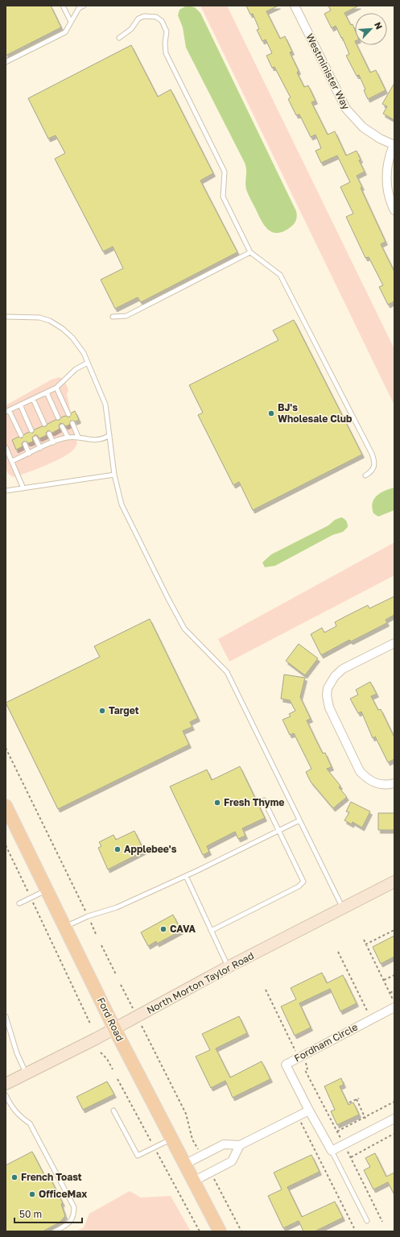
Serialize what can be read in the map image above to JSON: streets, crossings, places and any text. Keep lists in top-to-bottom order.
{
  "streets": {
    "main road": ["Ford Road"],
    "street": ["Westminister Way", "North Morton Taylor Road", "Fordham Circle"]
  },
  "crossings": [
    ["North Morton Taylor Road", "Ford Road"]
  ],
  "places": [
    "BJ's Wholesale Club",
    "Target",
    "Fresh Thyme",
    "Applebee's",
    "CAVA",
    "French Toast",
    "OfficeMax"
  ],
  "scale_bar": "50 m",
  "north": "top right"
}
